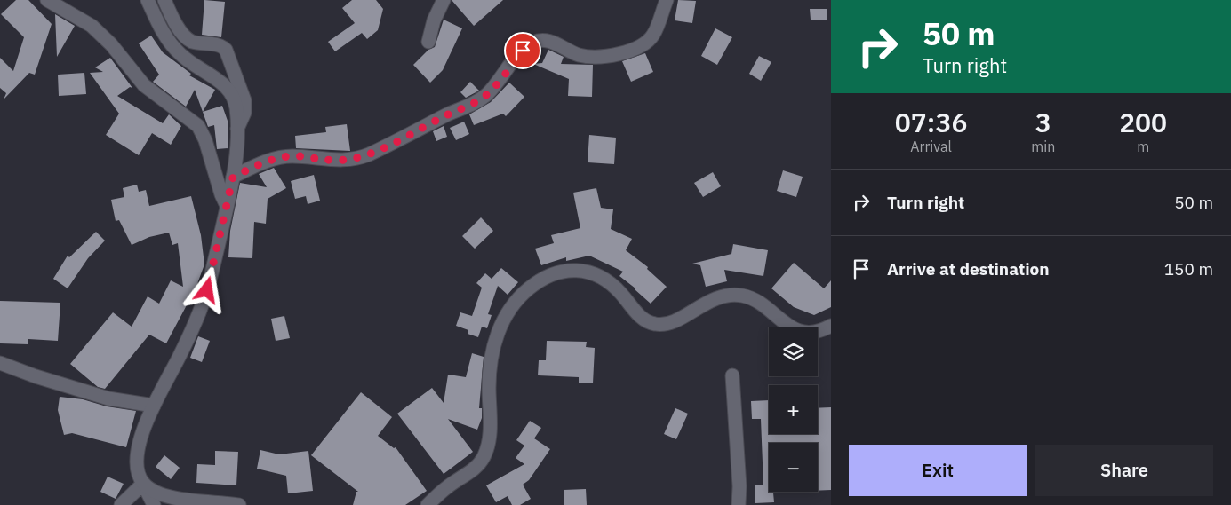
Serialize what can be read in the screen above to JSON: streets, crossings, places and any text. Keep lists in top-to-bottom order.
{
  "page": {
    "turn": ["50 m", "Turn right"],
    "eta": [
      "07:36",
      "Arrival",
      "3",
      "min",
      "200",
      "m"
    ],
    "list": [
      {
        "name": "Turn right",
        "value": "50 m"
      },
      {
        "name": "Arrive at destination",
        "value": "150 m"
      }
    ],
    "map_buttons": ["+", "−"],
    "buttons": ["Exit", "Share"]
  }
}
